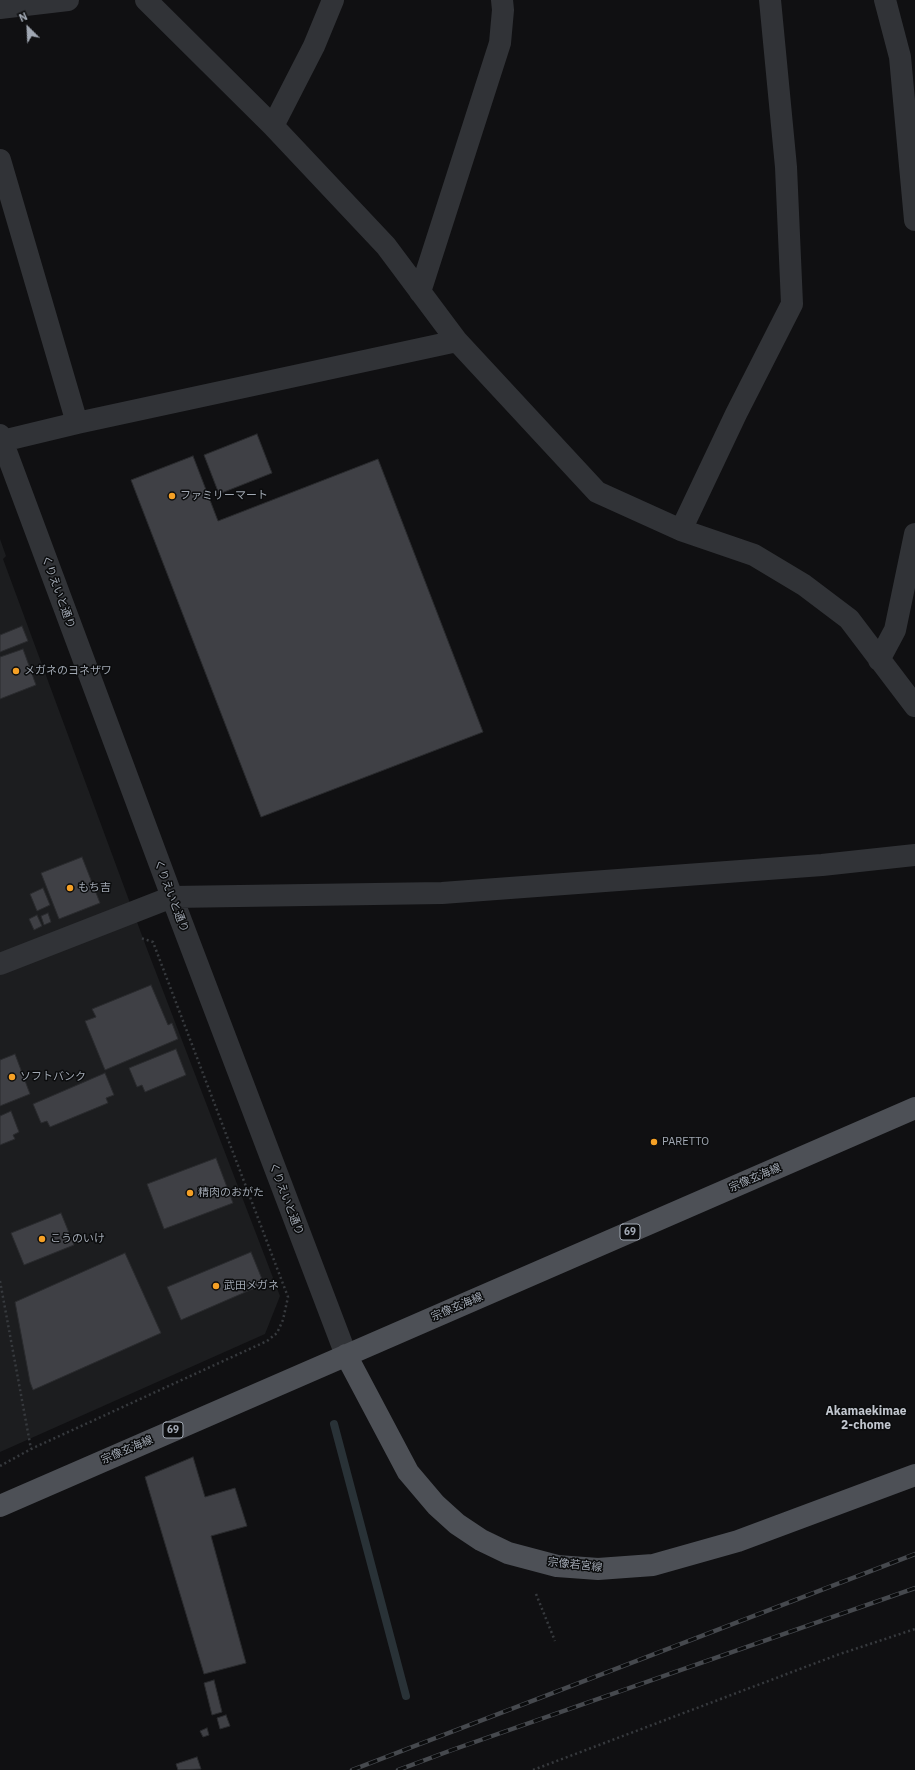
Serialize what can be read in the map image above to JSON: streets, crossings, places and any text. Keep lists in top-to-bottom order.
{
  "streets": {
    "main road": ["宗像玄海線", "69", "宗像若宮線"],
    "street": ["くりえいと通り"]
  },
  "crossings": [
    ["くりえいと通り", "宗像玄海線"],
    ["くりえいと通り", "宗像若宮線"],
    ["宗像玄海線", "宗像若宮線"]
  ],
  "districts": ["Akamaekimae 2-chome"],
  "places": [
    "ファミリーマート",
    "メガネのヨネザワ",
    "もち吉",
    "ソフトバンク",
    "PARETTO",
    "精肉のおがた",
    "こうのいけ",
    "武田メガネ"
  ],
  "north": "top left"
}
